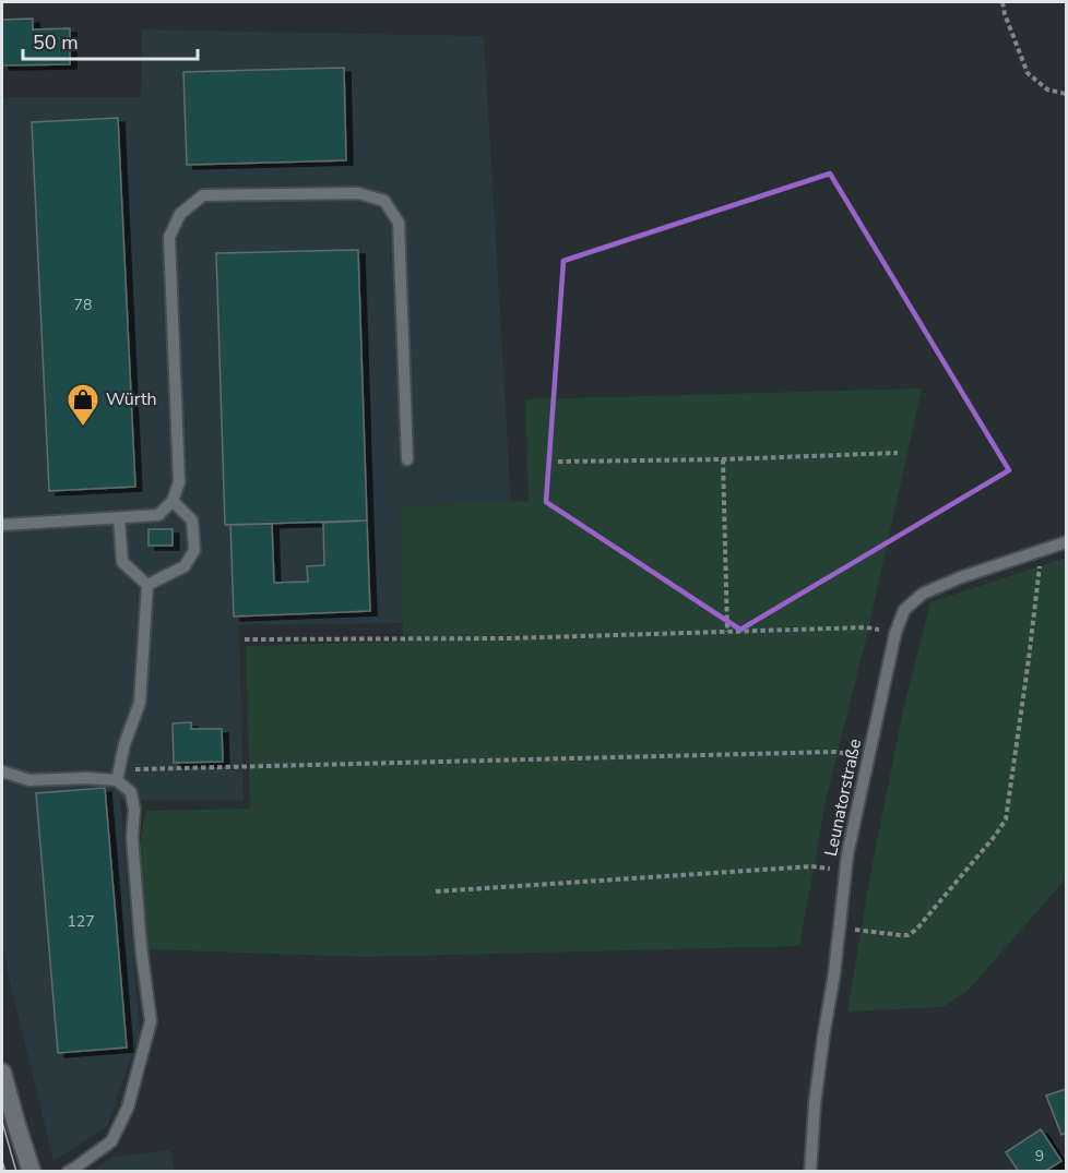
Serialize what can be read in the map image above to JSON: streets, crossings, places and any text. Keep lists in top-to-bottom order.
{
  "streets": {
    "lane": ["Leunatorstraße"]
  },
  "places": {
    "shop": ["Würth"]
  },
  "house_numbers": ["78", "127", "9"],
  "scale_bar": "50 m"
}
